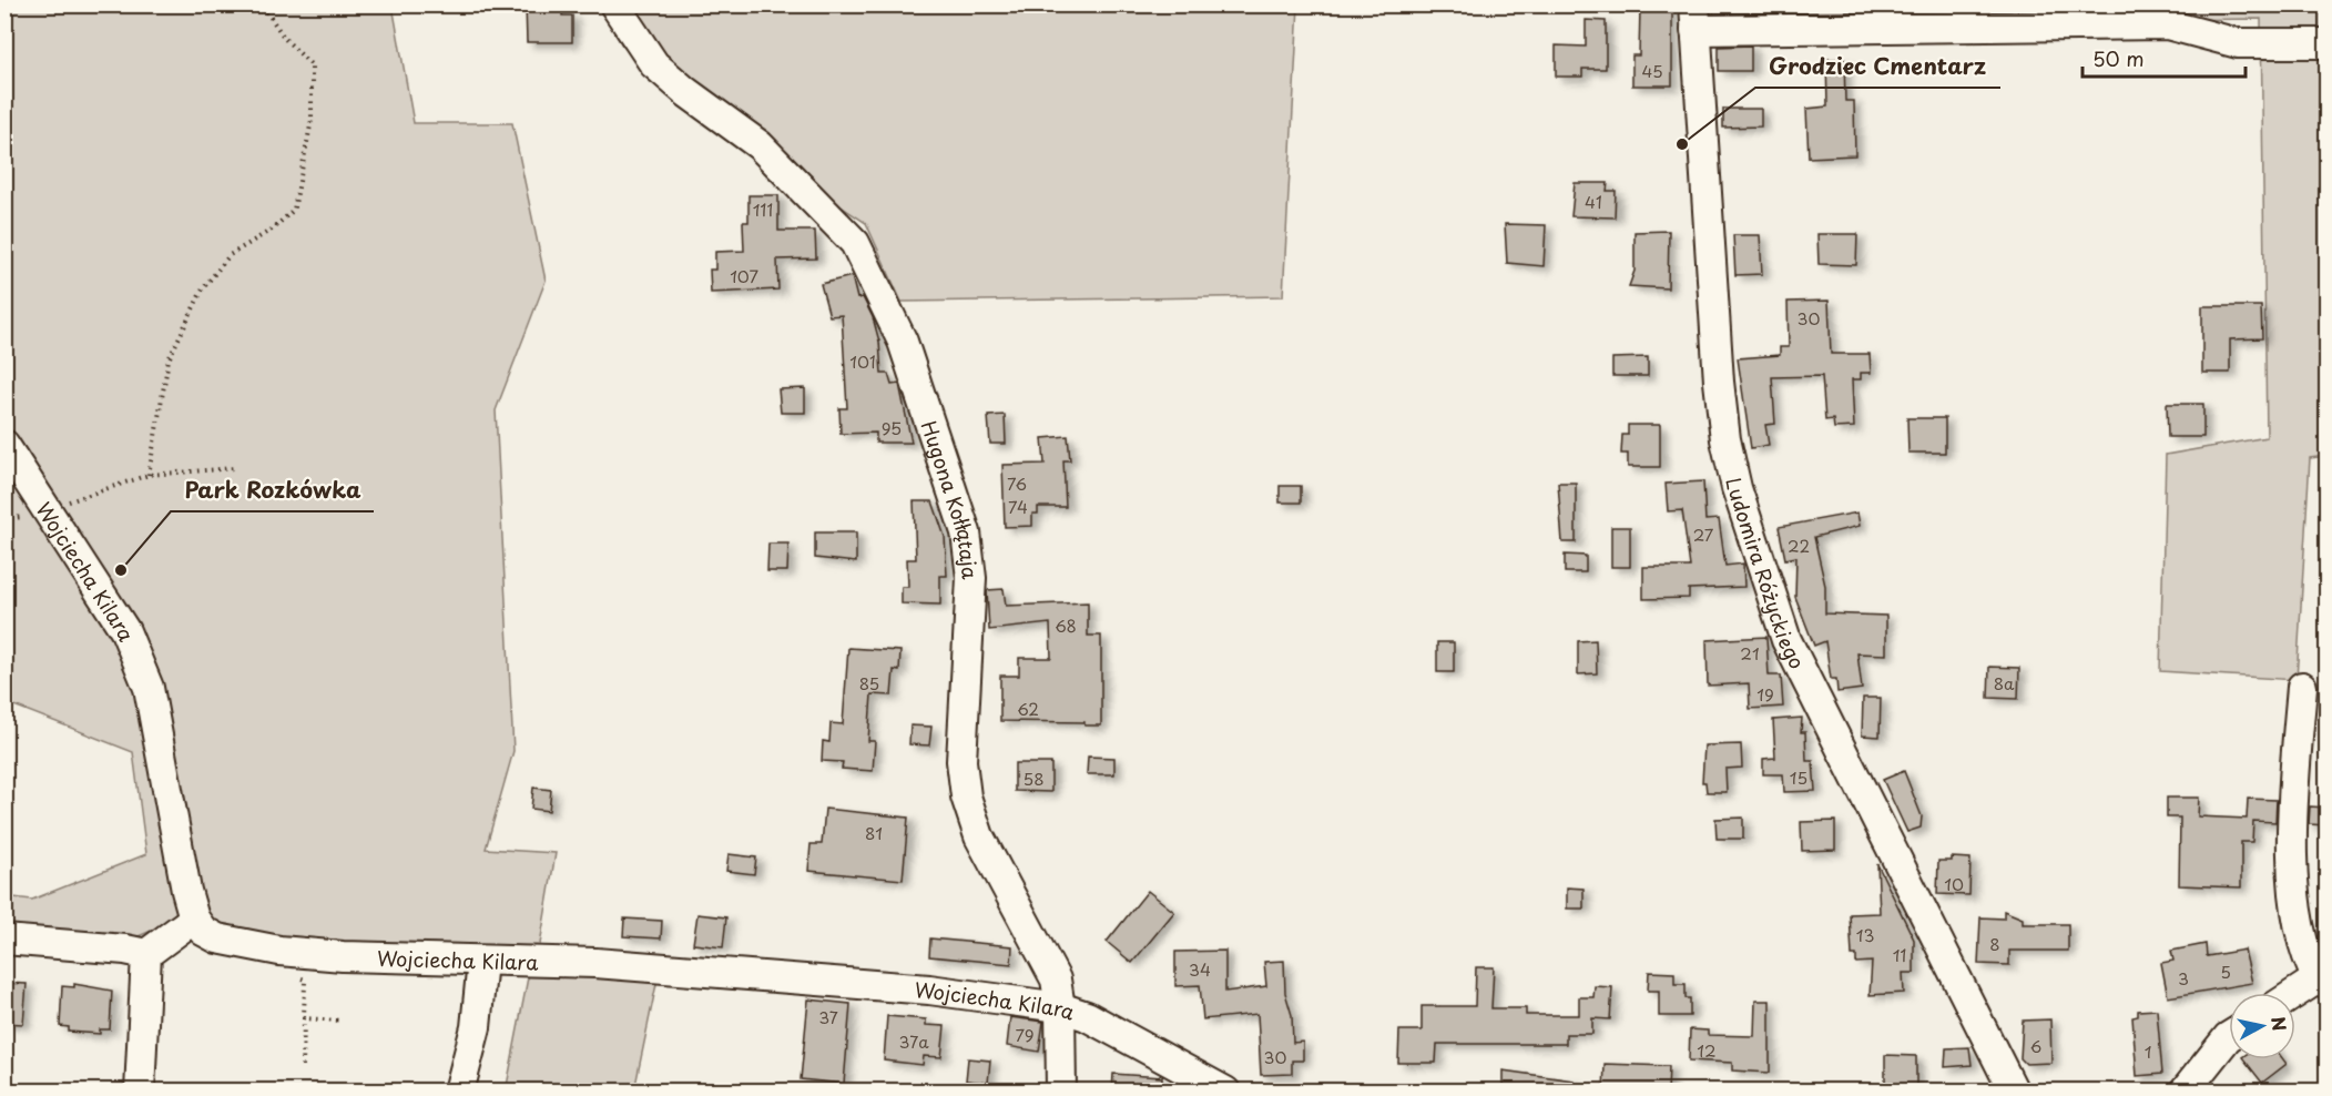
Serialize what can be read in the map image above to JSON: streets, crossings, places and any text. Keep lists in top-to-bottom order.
{
  "streets": {
    "street": ["Hugona Kołłątaja", "Ludomira Różyckiego", "Wojciecha Kilara"]
  },
  "crossings": [
    ["Hugona Kołłątaja", "Wojciecha Kilara"]
  ],
  "places": ["Grodziec Cmentarz", "Park Rozkówka"],
  "house_numbers": [
    "45",
    "41",
    "111",
    "107",
    "30",
    "101",
    "95",
    "76",
    "74",
    "27",
    "22",
    "68",
    "21",
    "85",
    "8a",
    "19",
    "62",
    "15",
    "58",
    "81",
    "10",
    "13",
    "8",
    "11",
    "34",
    "5",
    "3",
    "37",
    "79",
    "37a",
    "6",
    "12",
    "1",
    "30"
  ],
  "scale_bar": "50 m",
  "north": "right"
}
